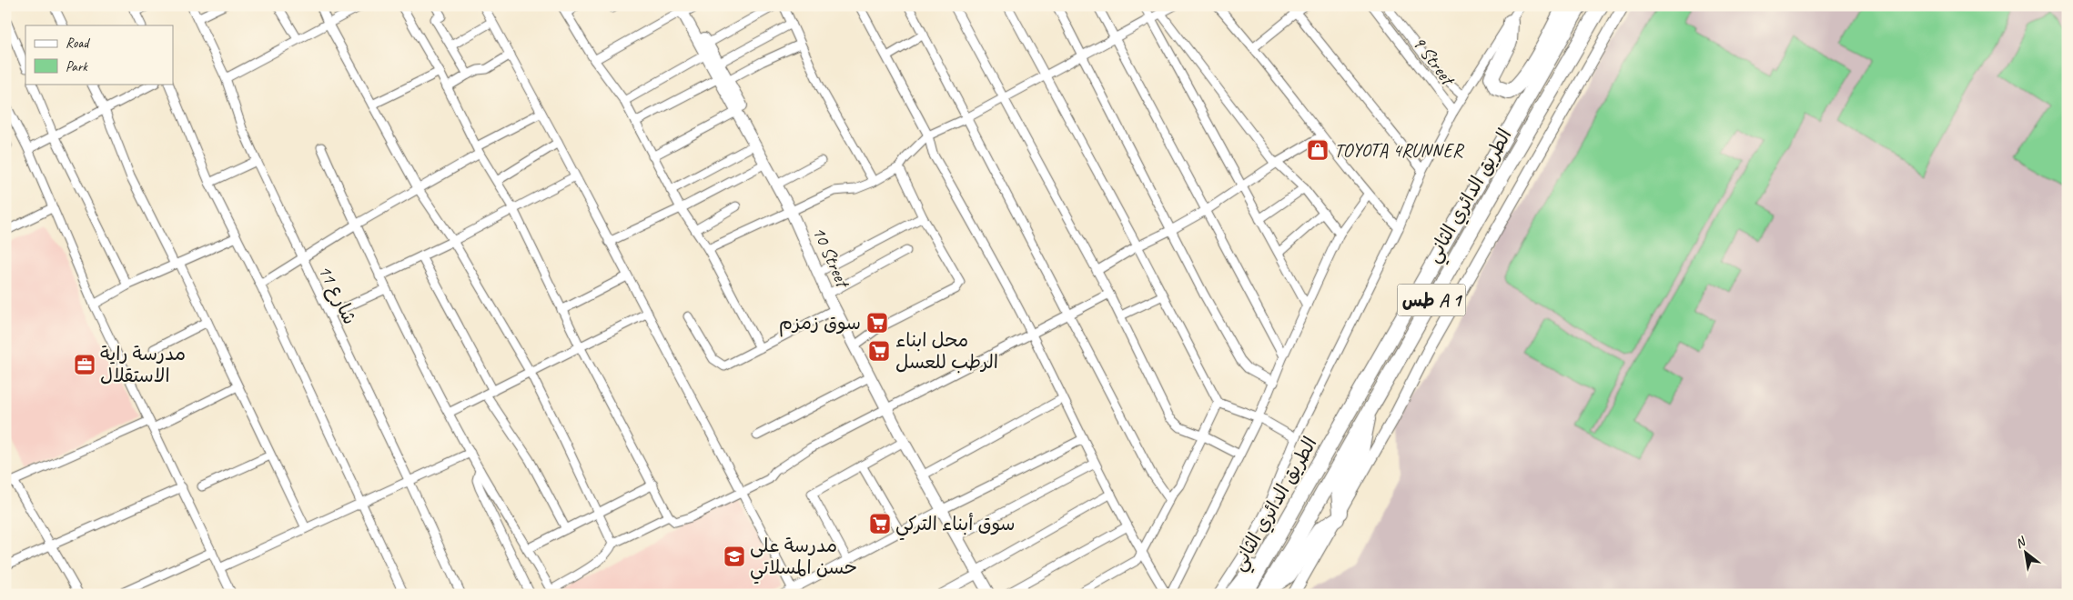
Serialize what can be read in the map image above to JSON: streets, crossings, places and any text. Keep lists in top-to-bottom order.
{
  "streets": {
    "highway": ["الطريق الدائري الثاني", "طس A 1"],
    "main road": ["10 Street"],
    "street": ["9 Street", "شارع 11"]
  },
  "places": {
    "shop": ["TOYOTA 4RUNNER"],
    "supermarket": ["سوق زمزم", "محل ابناء الرطب للعسل", "سوق أبناء التركي"],
    "office": ["مدرسة راية الاستقلال"],
    "school or university": ["مدرسة على حسن المسلاتي"]
  },
  "legend": ["Road", "Park"],
  "north": "top left"
}
